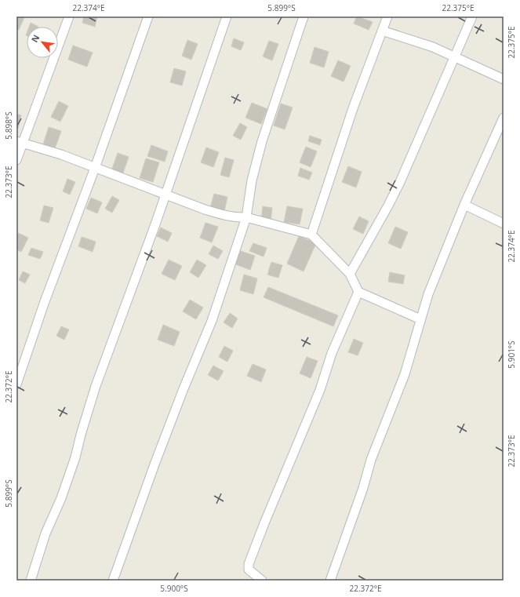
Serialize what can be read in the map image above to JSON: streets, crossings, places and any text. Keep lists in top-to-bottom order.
{
  "north": "top left",
  "coordinates": [
    "22.374°E",
    "5.899°S",
    "22.375°E",
    "5.898°S",
    "22.373°E",
    "5.901°S",
    "22.372°E",
    "5.900°S"
  ]
}
